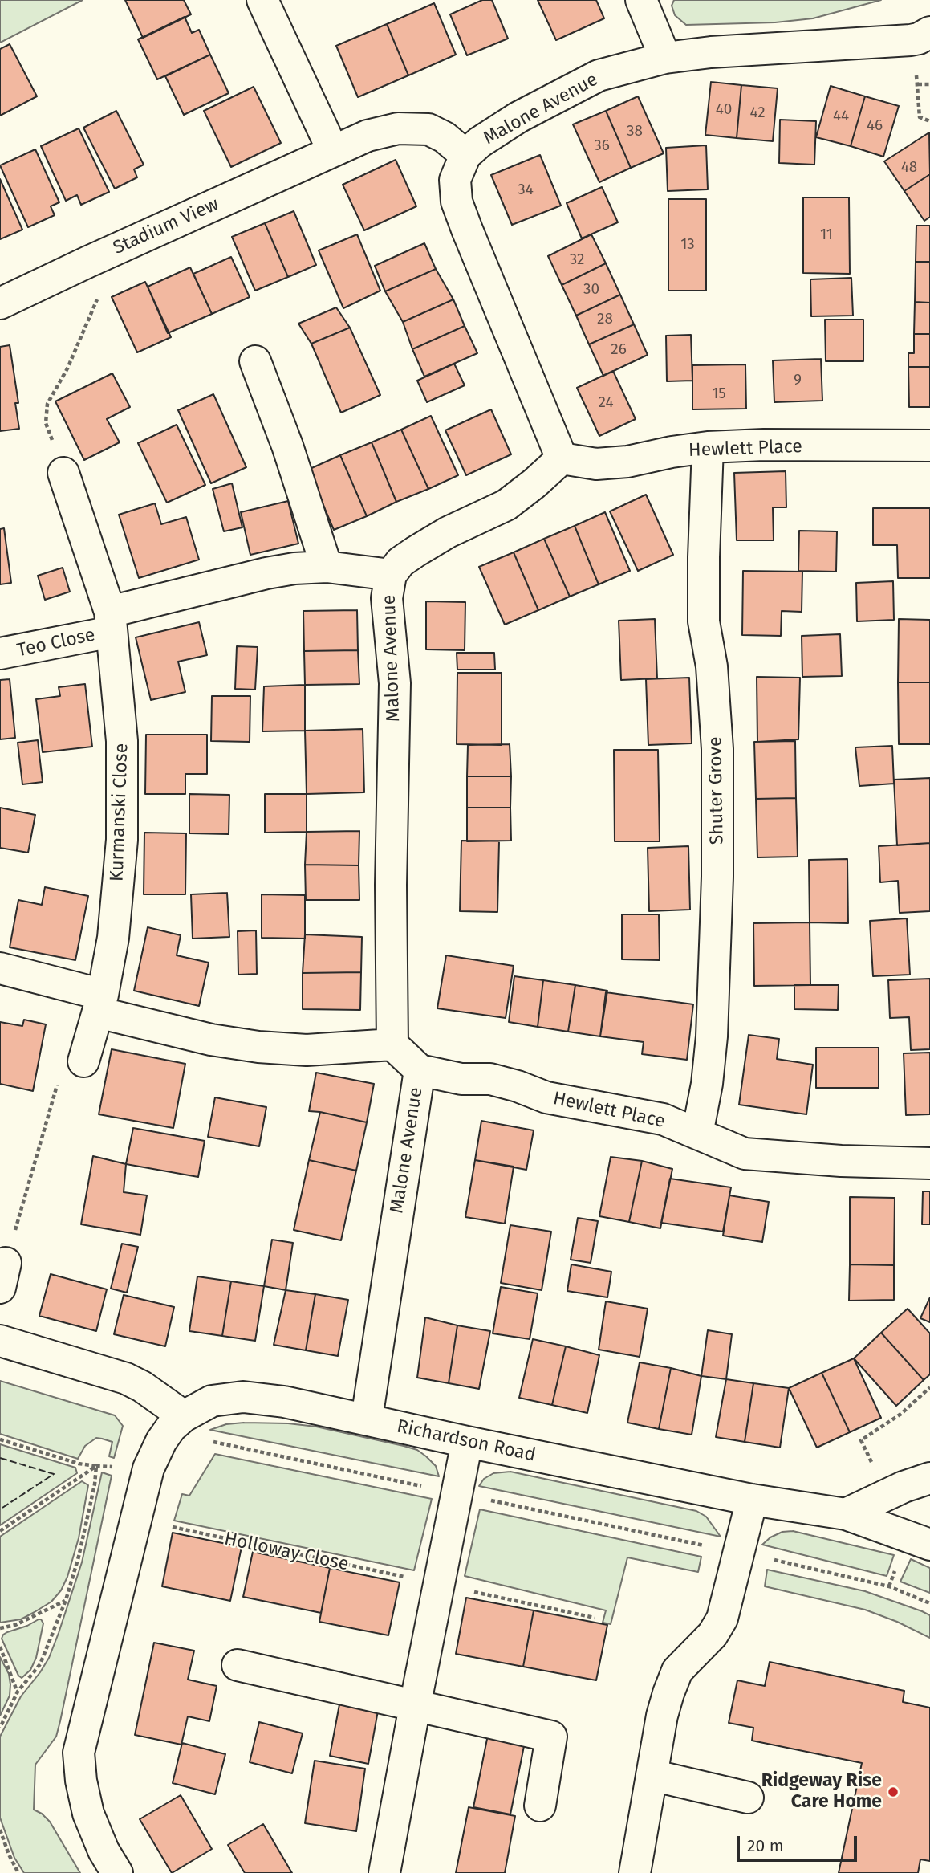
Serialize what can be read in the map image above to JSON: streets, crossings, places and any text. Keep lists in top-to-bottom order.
{
  "streets": {
    "street": [
      "Malone Avenue",
      "Stadium View",
      "Hewlett Place",
      "Teo Close",
      "Shuter Grove",
      "Kurmanski Close",
      "Richardson Road"
    ],
    "path": ["Holloway Close"]
  },
  "crossings": [
    ["Malone Avenue", "Stadium View"],
    ["Malone Avenue", "Hewlett Place"],
    ["Malone Avenue", "Richardson Road"],
    ["Hewlett Place", "Shuter Grove"],
    ["Teo Close", "Kurmanski Close"],
    ["Richardson Road", "Holloway Close"]
  ],
  "places": ["Ridgeway Rise Care Home"],
  "house_numbers": [
    "40",
    "42",
    "44",
    "46",
    "38",
    "36",
    "48",
    "34",
    "11",
    "13",
    "32",
    "30",
    "28",
    "26",
    "9",
    "15",
    "24"
  ],
  "scale_bar": "20 m"
}
